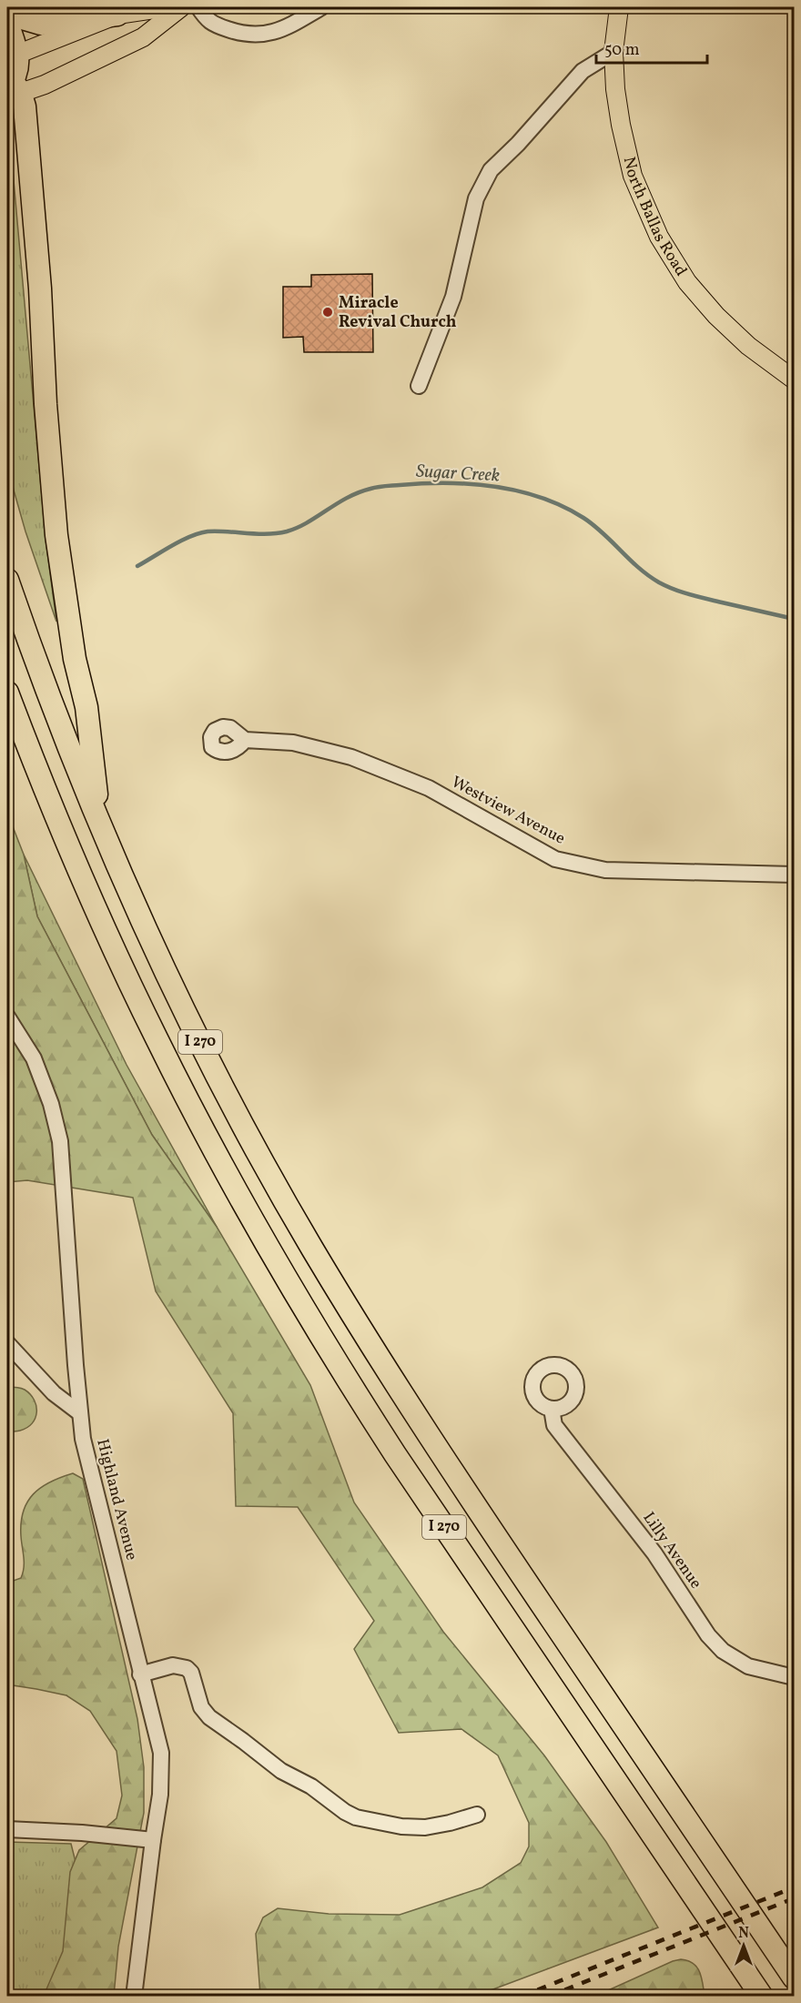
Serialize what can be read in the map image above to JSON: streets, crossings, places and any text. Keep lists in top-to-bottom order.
{
  "streets": {
    "highway": ["I 270"],
    "main road": ["North Ballas Road"],
    "street": ["Westview Avenue", "Highland Avenue", "Lilly Avenue"]
  },
  "water": ["Sugar Creek"],
  "places": ["Miracle Revival Church"],
  "scale_bar": "50 m",
  "north": "top"
}
